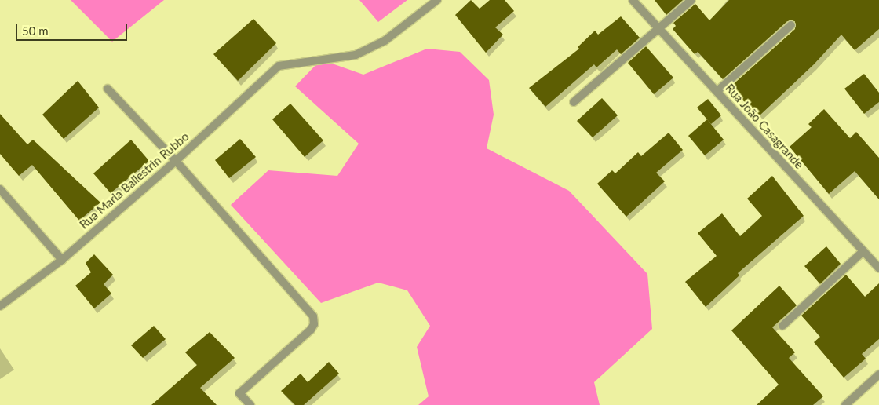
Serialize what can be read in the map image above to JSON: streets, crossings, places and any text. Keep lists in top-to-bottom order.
{
  "streets": {
    "street": ["Rua João Casagrande", "Rua Maria Ballestrin Rubbo"]
  },
  "scale_bar": "50 m"
}
